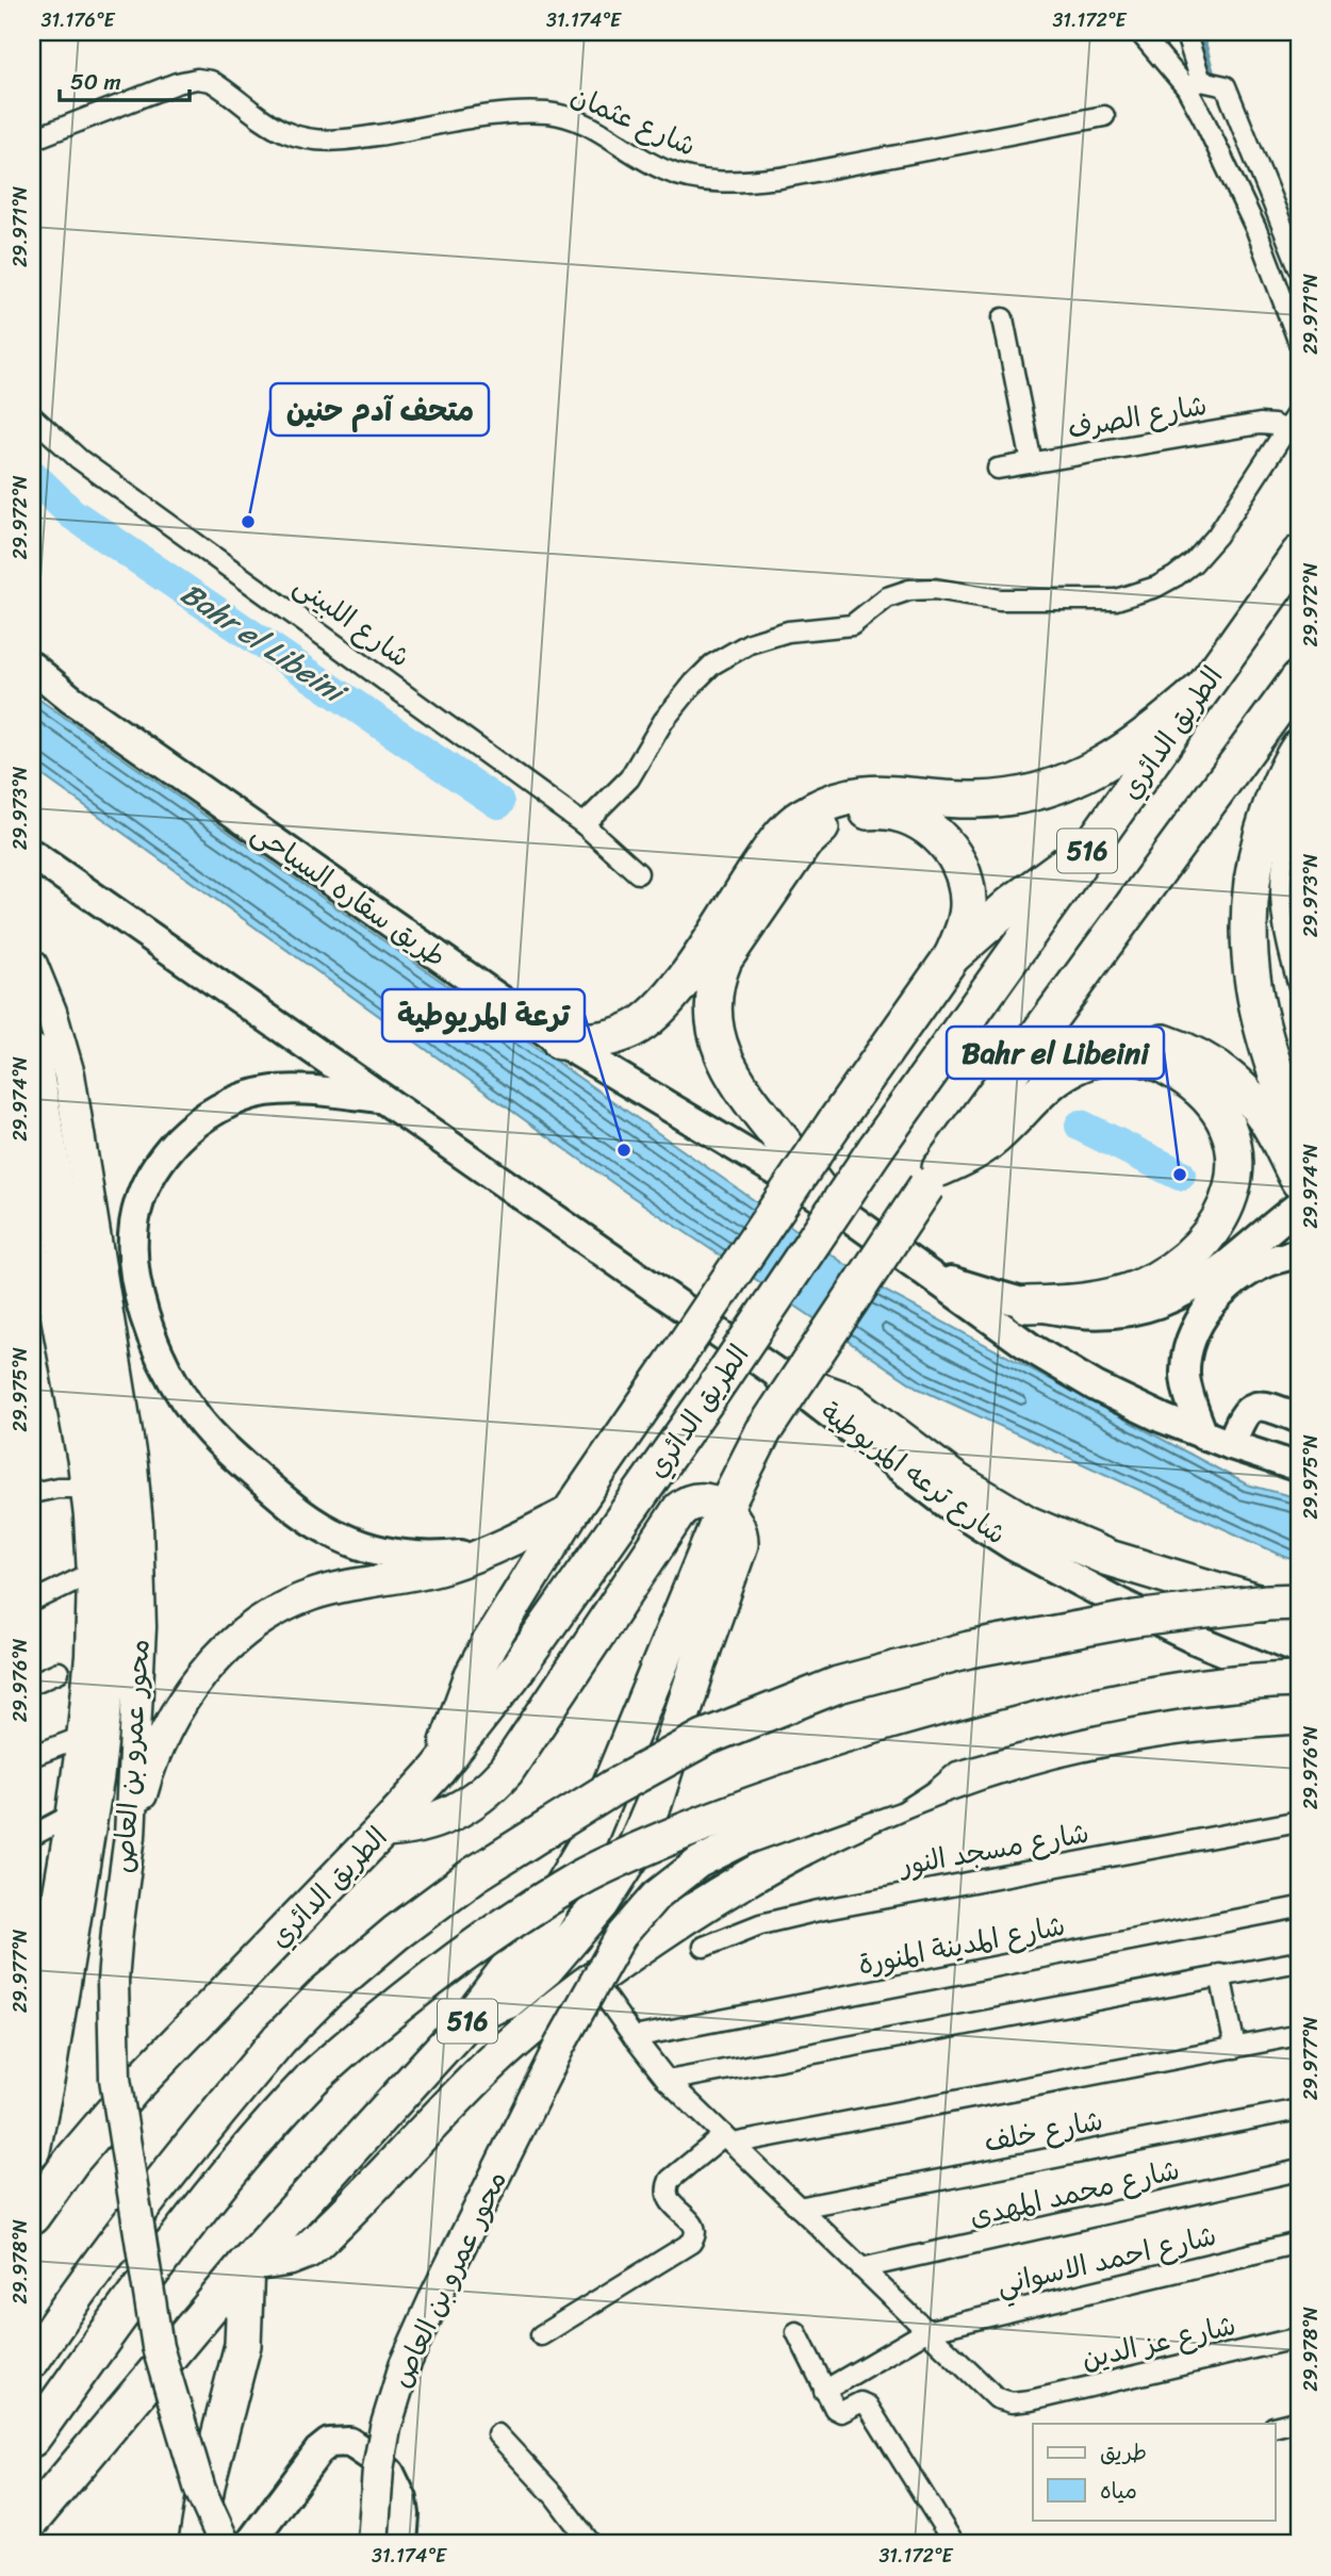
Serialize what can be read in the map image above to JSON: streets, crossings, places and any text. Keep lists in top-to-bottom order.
{
  "streets": {
    "highway": ["الطريق الدائري", "516"],
    "main road": ["طريق سقاره السياحى", "شارع ترعه المريوطية", "محور عمرو بن العاص"],
    "street": [
      "شارع عثمان",
      "شارع الصرف",
      "شارع اللبينى",
      "شارع مسجد النور",
      "شارع المدينة المنورة",
      "شارع خلف",
      "شارع محمد المهدى",
      "شارع احمد الاسواني",
      "شارع عز الدين"
    ]
  },
  "crossings": [
    ["516", "شارع ترعه المريوطية"],
    ["516", "محور عمرو بن العاص"],
    ["شارع المدينة المنورة", "شارع عز الدين"],
    ["شارع خلف", "شارع عز الدين"],
    ["شارع محمد المهدى", "شارع عز الدين"],
    ["شارع احمد الاسواني", "شارع عز الدين"]
  ],
  "water": ["Bahr el Libeini"],
  "places": ["متحف آدم حنين", "ترعة المريوطية", "Bahr el Libeini"],
  "legend": ["طريق", "مياه"],
  "scale_bar": "50 m",
  "coordinates": [
    "31.176°E",
    "31.174°E",
    "31.172°E",
    "29.971°N",
    "29.972°N",
    "29.973°N",
    "29.974°N",
    "29.975°N",
    "29.976°N",
    "29.977°N",
    "29.978°N"
  ]
}
